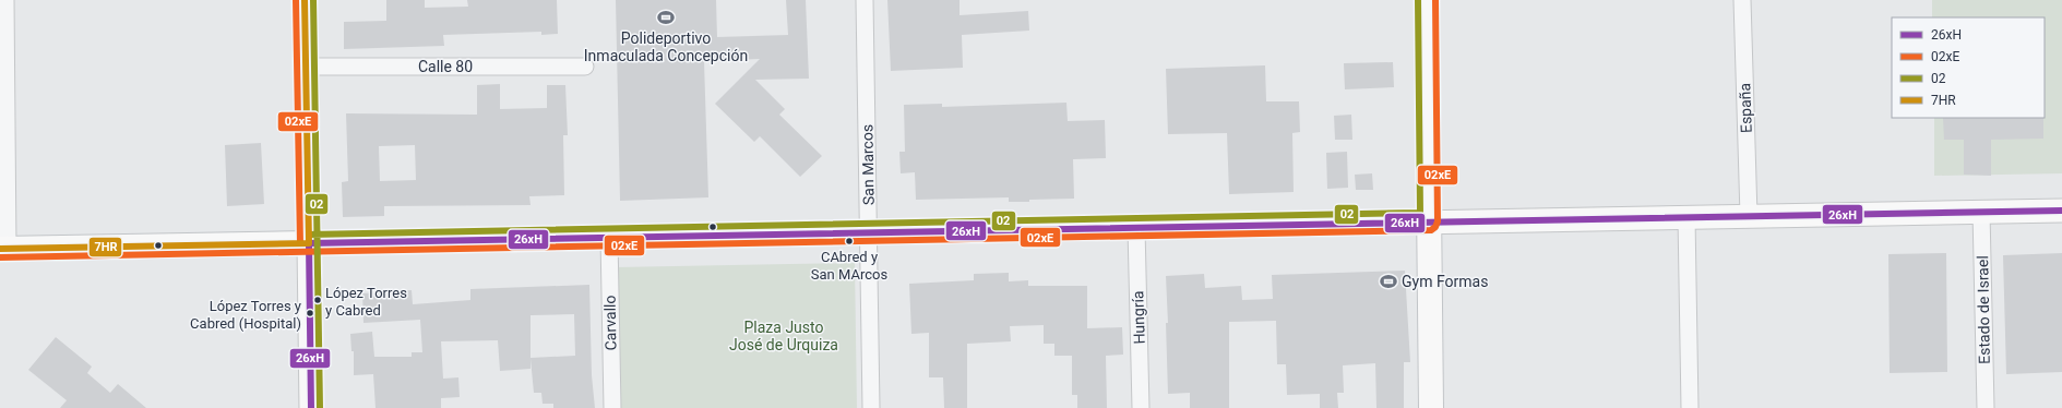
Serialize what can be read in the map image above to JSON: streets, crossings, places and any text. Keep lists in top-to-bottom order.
{
  "streets": {
    "street": [
      "Calle 80",
      "España",
      "San Marcos",
      "Estado de Israel",
      "Hungría",
      "Carvallo"
    ]
  },
  "parks": ["Plaza Justo José de Urquiza"],
  "places": {
    "sports": ["Polideportivo Inmaculada Concepción", "Gym Formas"],
    "other": ["CAbred y San MArcos", "López Torres y Cabred", "López Torres y Cabred (Hospital)"]
  },
  "lines": [
    "transit line 02xE",
    "transit line 02",
    "transit line 7HR",
    "transit line 26xH"
  ],
  "legend": [
    "26xH",
    "02xE",
    "02",
    "7HR"
  ]
}
